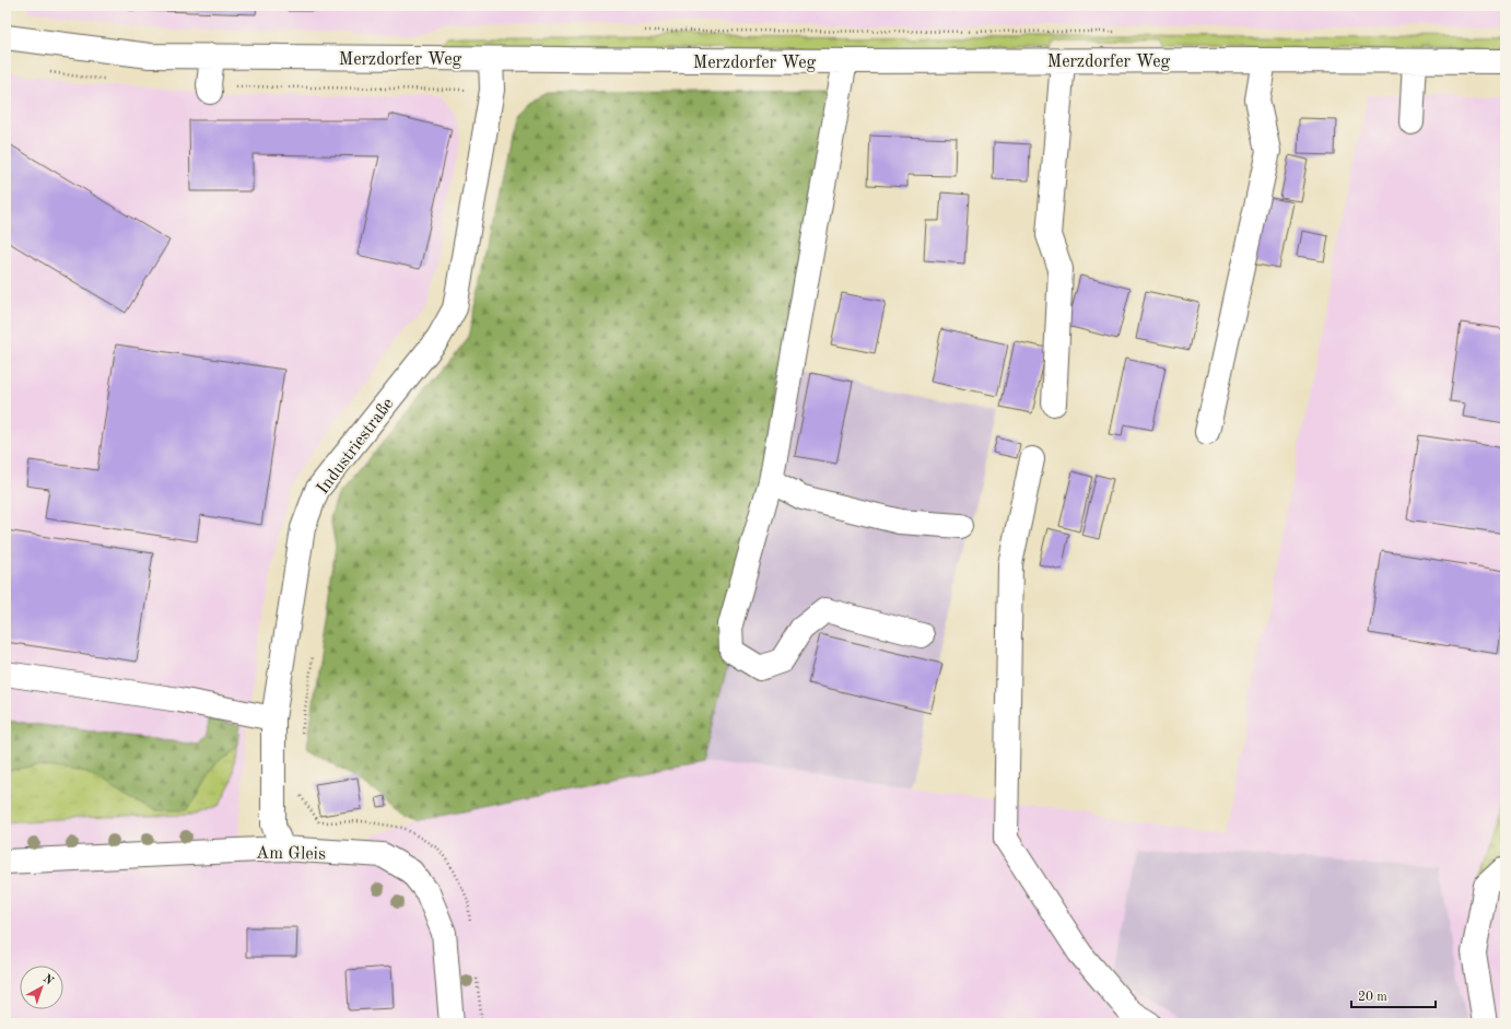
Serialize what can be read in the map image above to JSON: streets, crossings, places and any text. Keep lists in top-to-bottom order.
{
  "streets": {
    "street": ["Merzdorfer Weg", "Industriestraße", "Am Gleis"]
  },
  "crossings": [
    ["Merzdorfer Weg", "Industriestraße"],
    ["Industriestraße", "Am Gleis"]
  ],
  "scale_bar": "20 m",
  "north": "top right"
}
